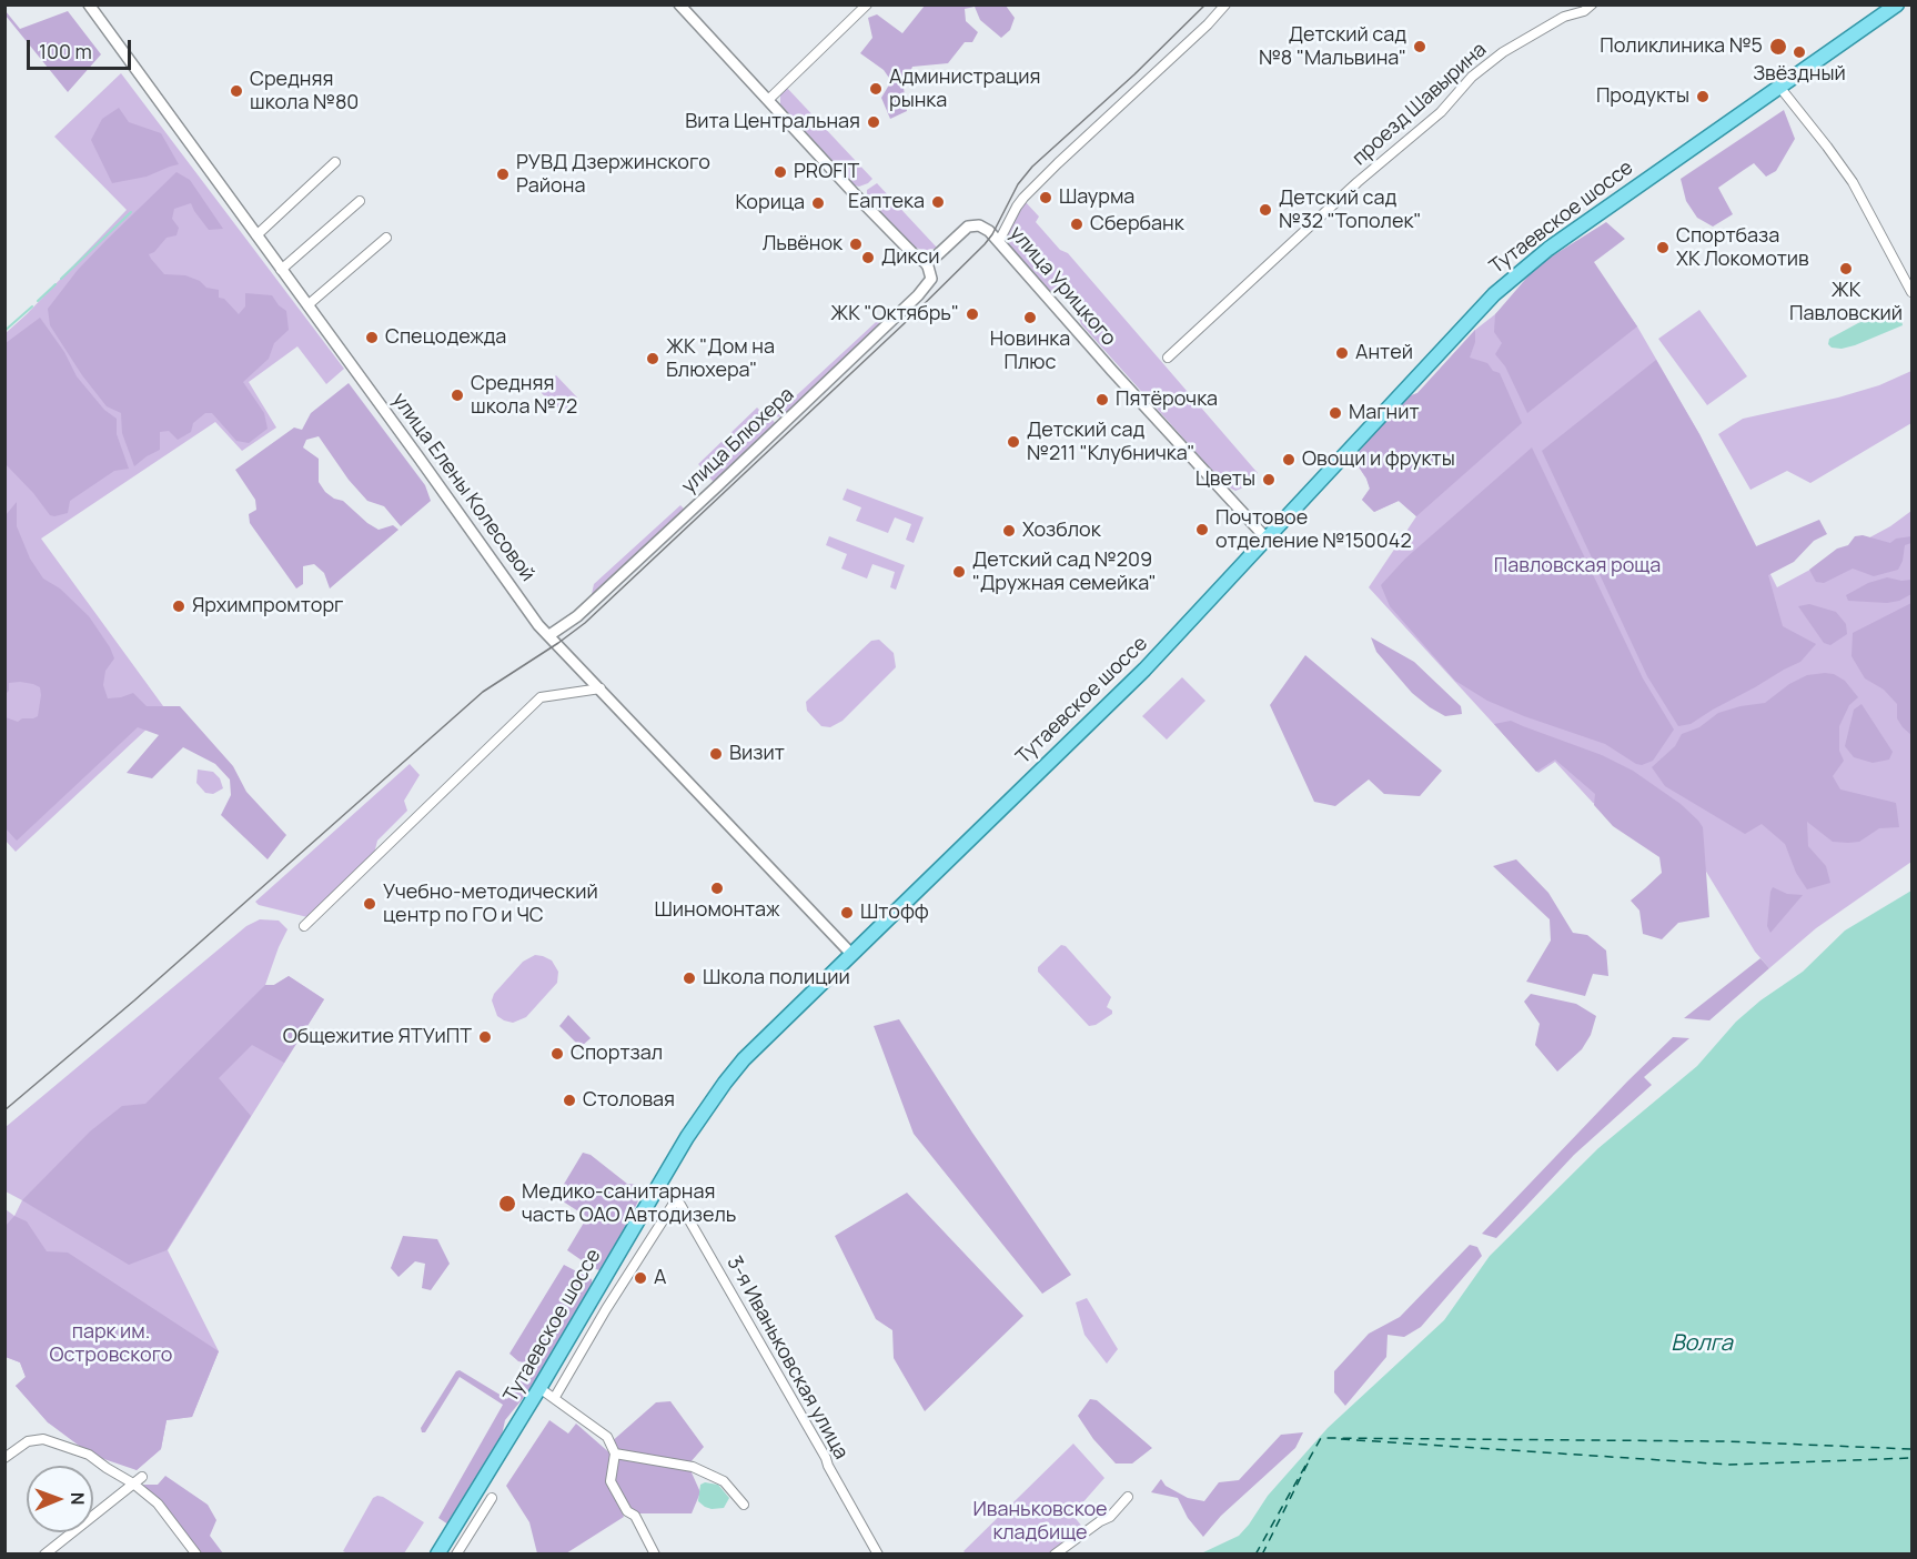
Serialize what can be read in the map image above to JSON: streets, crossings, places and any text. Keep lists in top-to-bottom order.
{
  "streets": {
    "main road": ["Тутаевское шоссе"],
    "street": [
      "проезд Шавырина",
      "улица Урицкого",
      "улица Блюхера",
      "улица Елены Колесовой",
      "3-я Иваньковская улица"
    ]
  },
  "crossings": [
    ["Тутаевское шоссе", "улица Урицкого"],
    ["Тутаевское шоссе", "улица Елены Колесовой"],
    ["Тутаевское шоссе", "3-я Иваньковская улица"],
    ["улица Урицкого", "улица Блюхера"],
    ["улица Блюхера", "улица Елены Колесовой"]
  ],
  "water": ["Волга"],
  "parks": ["Павловская роща", "парк им. Островского", "Иваньковское кладбище"],
  "places": [
    "Детский сад №8 \"Мальвина\"",
    "Поликлиника №5",
    "Звёздный",
    "Администрация рынка",
    "Средняя школа №80",
    "Продукты",
    "Вита Центральная",
    "PROFIT",
    "РУВД Дзержинского Района",
    "Шаурма",
    "Еаптека",
    "Корица",
    "Детский сад №32 \"Тополек\"",
    "Сбербанк",
    "Львёнок",
    "Спортбаза ХК Локомотив",
    "Дикси",
    "ЖК Павловский",
    "ЖК \"Октябрь\"",
    "Новинка Плюс",
    "Спецодежда",
    "Антей",
    "ЖК \"Дом на Блюхера\"",
    "Средняя школа №72",
    "Пятёрочка",
    "Магнит",
    "Детский сад №211 \"Клубничка\"",
    "Овощи и фрукты",
    "Цветы",
    "Почтовое отделение №150042",
    "Хозблок",
    "Детский сад №209 \"Дружная семейка\"",
    "Ярхимпромторг",
    "Визит",
    "Шиномонтаж",
    "Учебно-методический центр по ГО и ЧС",
    "Штофф",
    "Школа полиции",
    "Общежитие ЯТУиПТ",
    "Спортзал",
    "Столовая",
    "Медико-санитарная часть ОАО Автодизель",
    "А"
  ],
  "scale_bar": "100 m",
  "north": "right"
}
